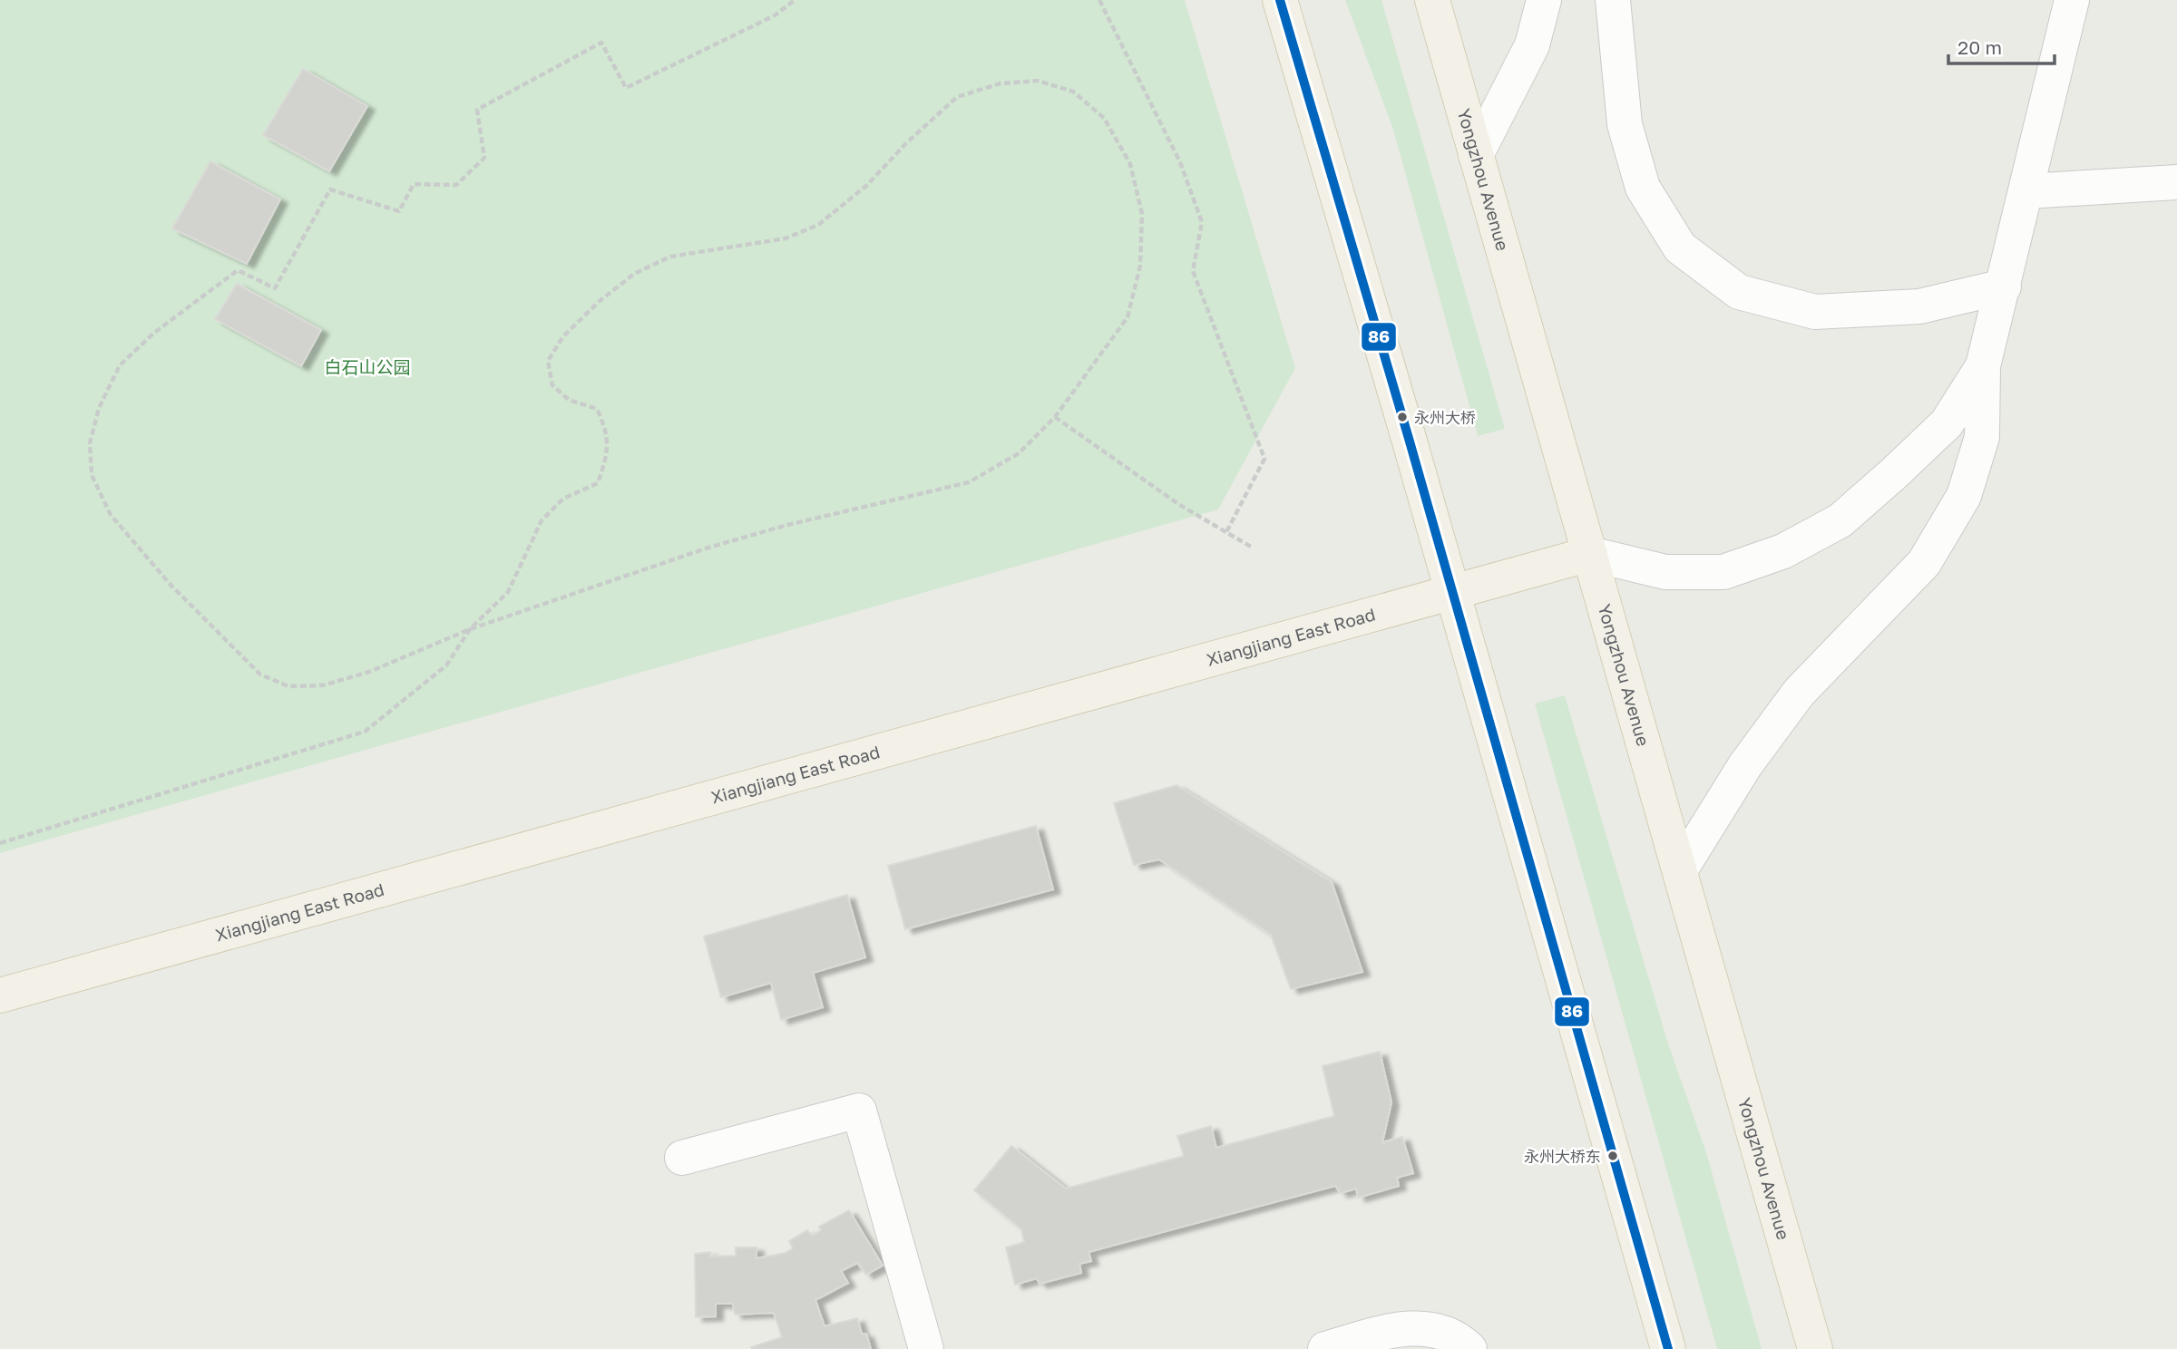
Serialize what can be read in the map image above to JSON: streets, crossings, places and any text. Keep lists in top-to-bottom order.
{
  "streets": {
    "main road": ["Yongzhou Avenue", "Xiangjiang East Road"]
  },
  "crossings": [
    ["Yongzhou Avenue", "Xiangjiang East Road"]
  ],
  "parks": ["白石山公园"],
  "places": ["永州大桥", "永州大桥东"],
  "lines": ["transit line 86"],
  "scale_bar": "20 m"
}
